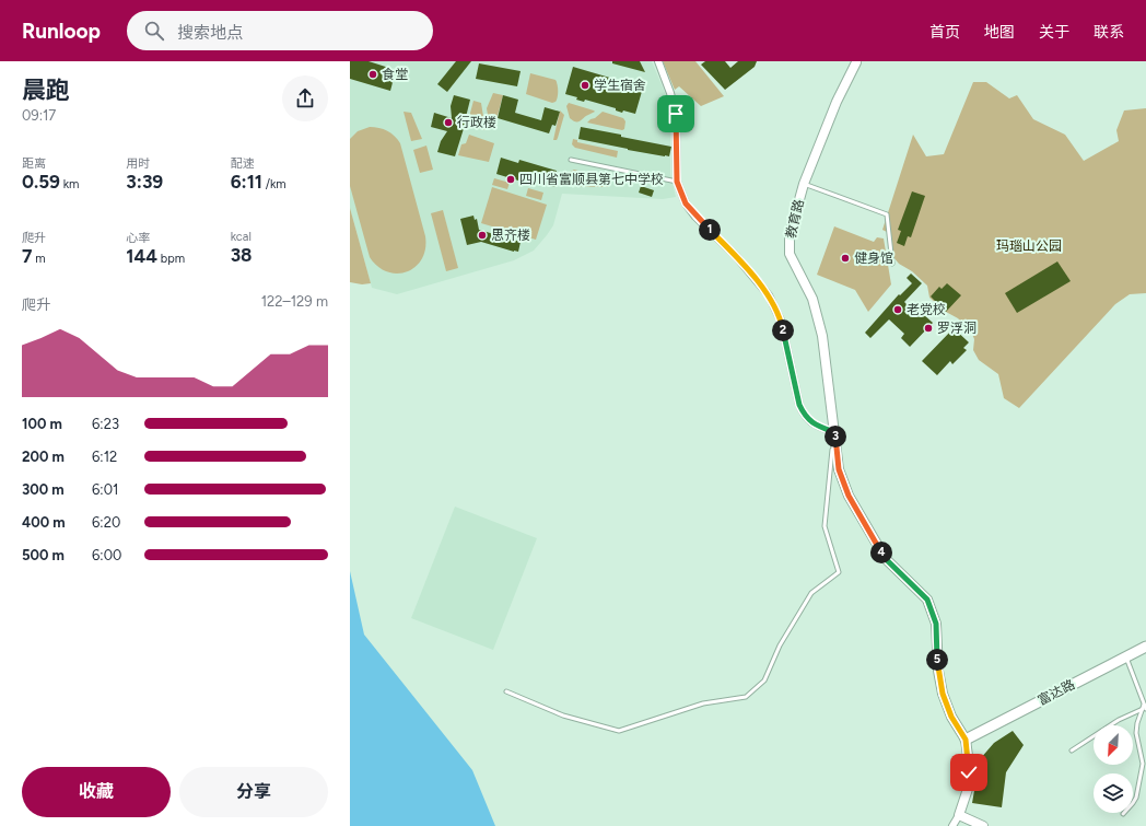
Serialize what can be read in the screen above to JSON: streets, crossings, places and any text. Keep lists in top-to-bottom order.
{
  "streets": {
    "main road": ["富达路"],
    "street": ["教育路"]
  },
  "crossings": [
    ["教育路", "富达路"]
  ],
  "parks": ["玛瑙山公园"],
  "places": [
    "食堂",
    "学生宿舍",
    "行政楼",
    "四川省富顺县第七中学校",
    "思齐楼",
    "健身馆",
    "老党校",
    "罗浮洞"
  ],
  "north": "bottom left",
  "page": {
    "header": "Runloop",
    "search": "搜索地点",
    "nav": [
      "首页",
      "地图",
      "关于",
      "联系"
    ],
    "heading": ["晨跑", "09:17"],
    "stats": [
      ["距离", "0.59 km"],
      ["用时", "3:39"],
      ["配速", "6:11 /km"],
      ["爬升", "7 m"],
      ["心率", "144 bpm"],
      ["kcal", "38"]
    ],
    "pins": [
      "1",
      "2",
      "3",
      "4",
      "5"
    ],
    "chart": ["爬升", "122–129 m"],
    "list": [
      {
        "name": "100 m",
        "note": "6:23"
      },
      {
        "name": "200 m",
        "note": "6:12"
      },
      {
        "name": "300 m",
        "note": "6:01"
      },
      {
        "name": "400 m",
        "note": "6:20"
      },
      {
        "name": "500 m",
        "note": "6:00"
      }
    ],
    "buttons": ["收藏", "分享"]
  }
}
